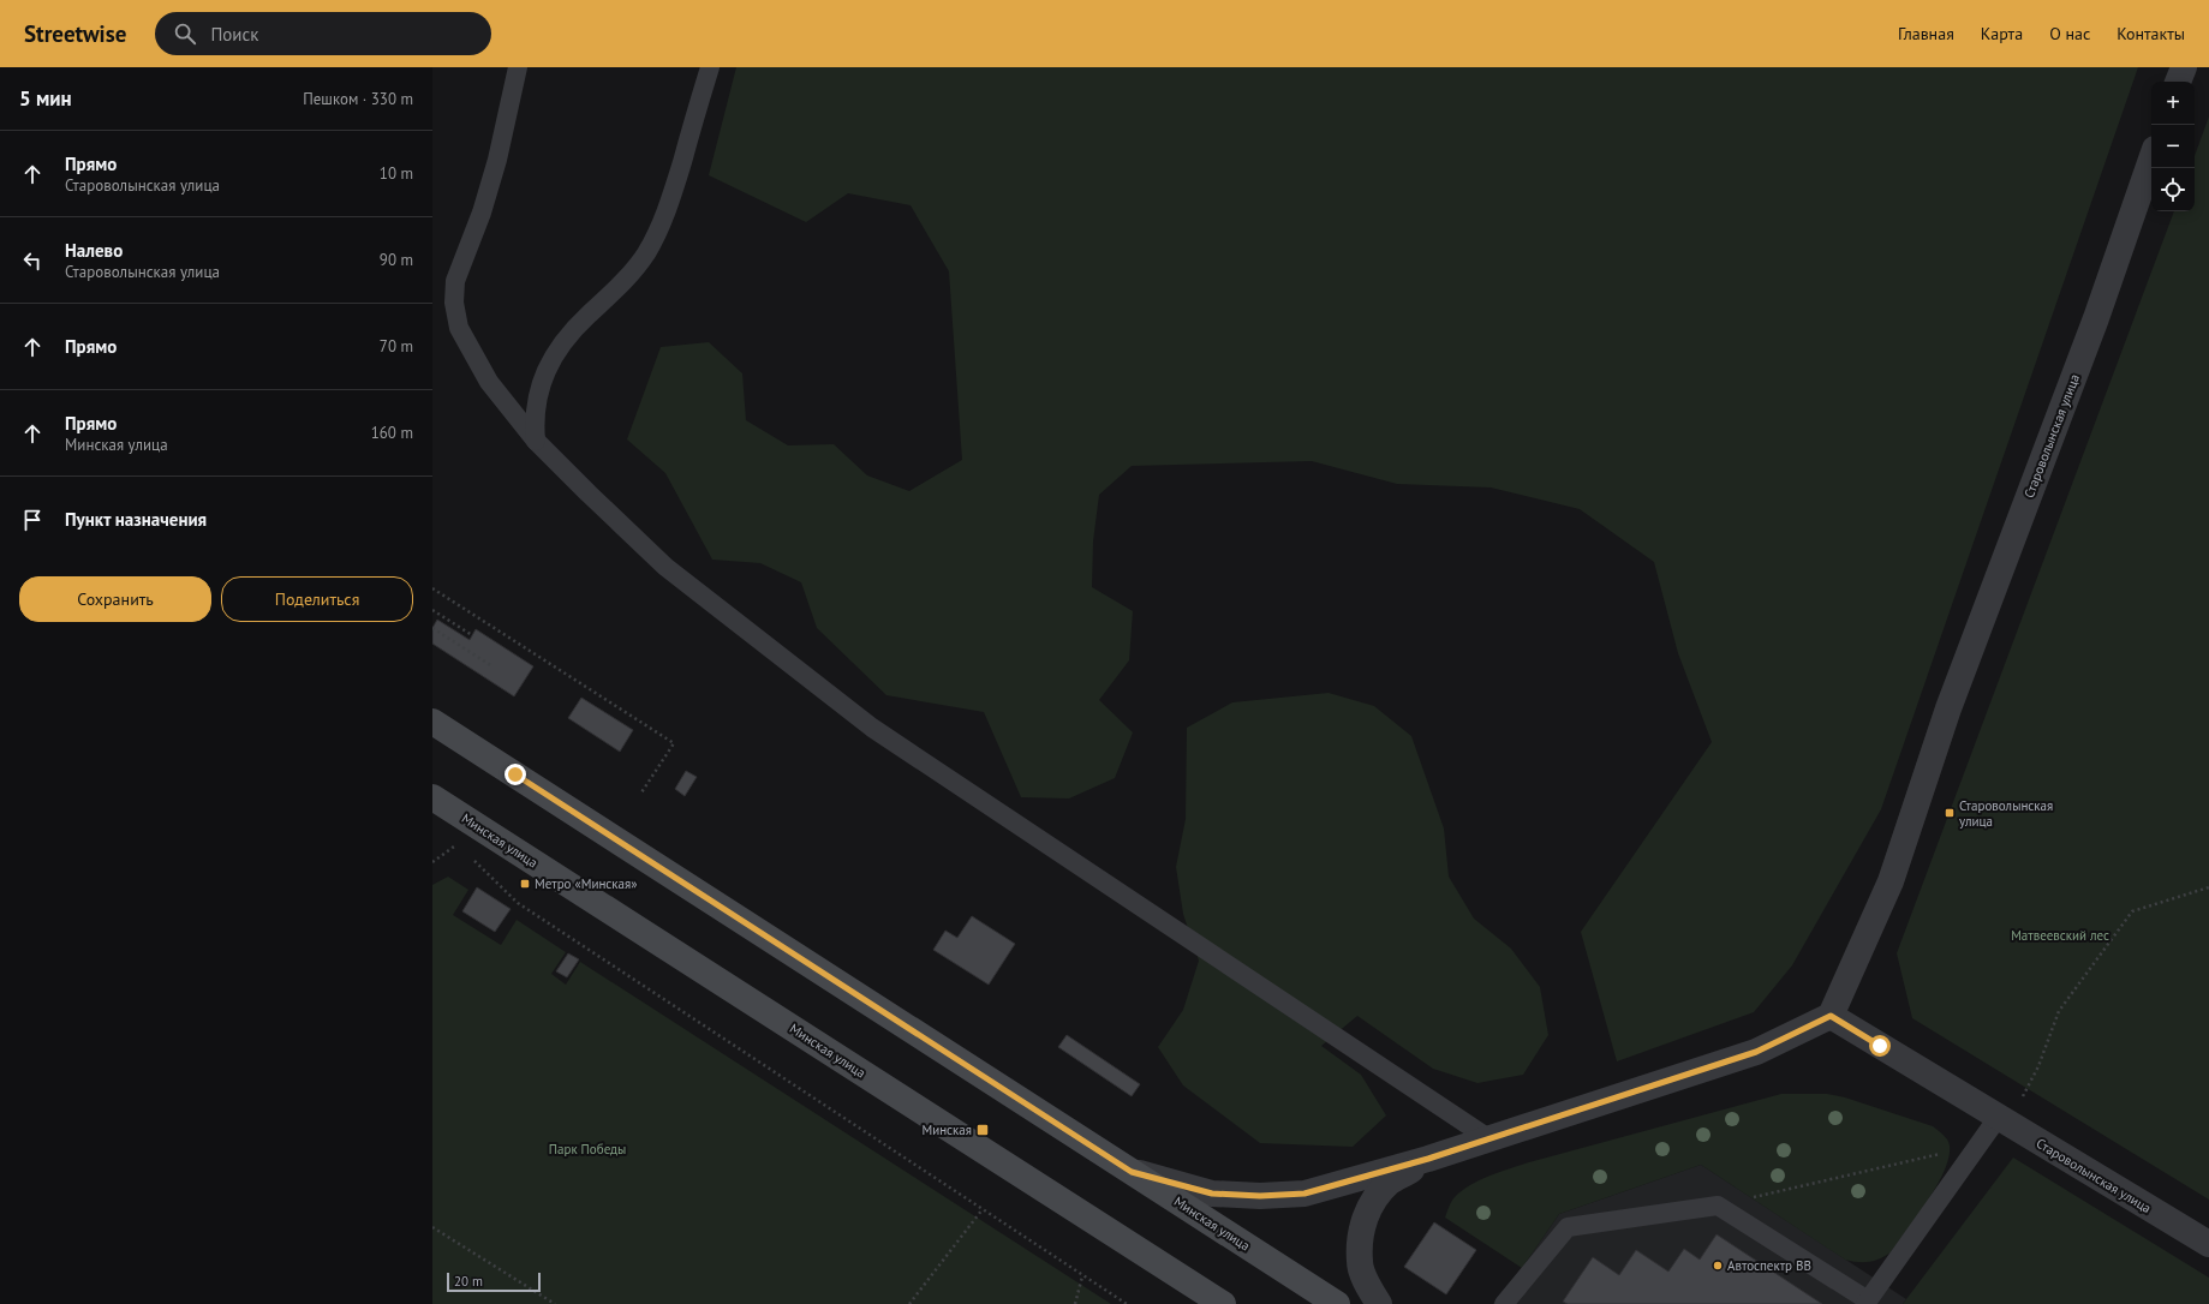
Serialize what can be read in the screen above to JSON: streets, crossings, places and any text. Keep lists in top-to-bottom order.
{
  "streets": {
    "main road": ["Минская улица"],
    "street": ["Староволынская улица"]
  },
  "parks": ["Матвеевский лес", "Парк Победы"],
  "places": {
    "transit": ["Староволынская улица", "Метро «Минская»", "Минская"],
    "other": ["Автоспектр ВВ"]
  },
  "scale_bar": "20 m",
  "page": {
    "header": "Streetwise",
    "search": "Поиск",
    "nav": [
      "Главная",
      "Карта",
      "О нас",
      "Контакты"
    ],
    "heading": ["5 мин", "Пешком · 330 m"],
    "map_buttons": ["+", "−"],
    "list": [
      ["Прямо", "Староволынская улица", "10 m"],
      ["Налево", "Староволынская улица", "90 m"],
      ["Прямо", "70 m"],
      ["Прямо", "Минская улица", "160 m"],
      "Пункт назначения"
    ],
    "buttons": ["Сохранить", "Поделиться"],
    "scale": "20 m"
  }
}
